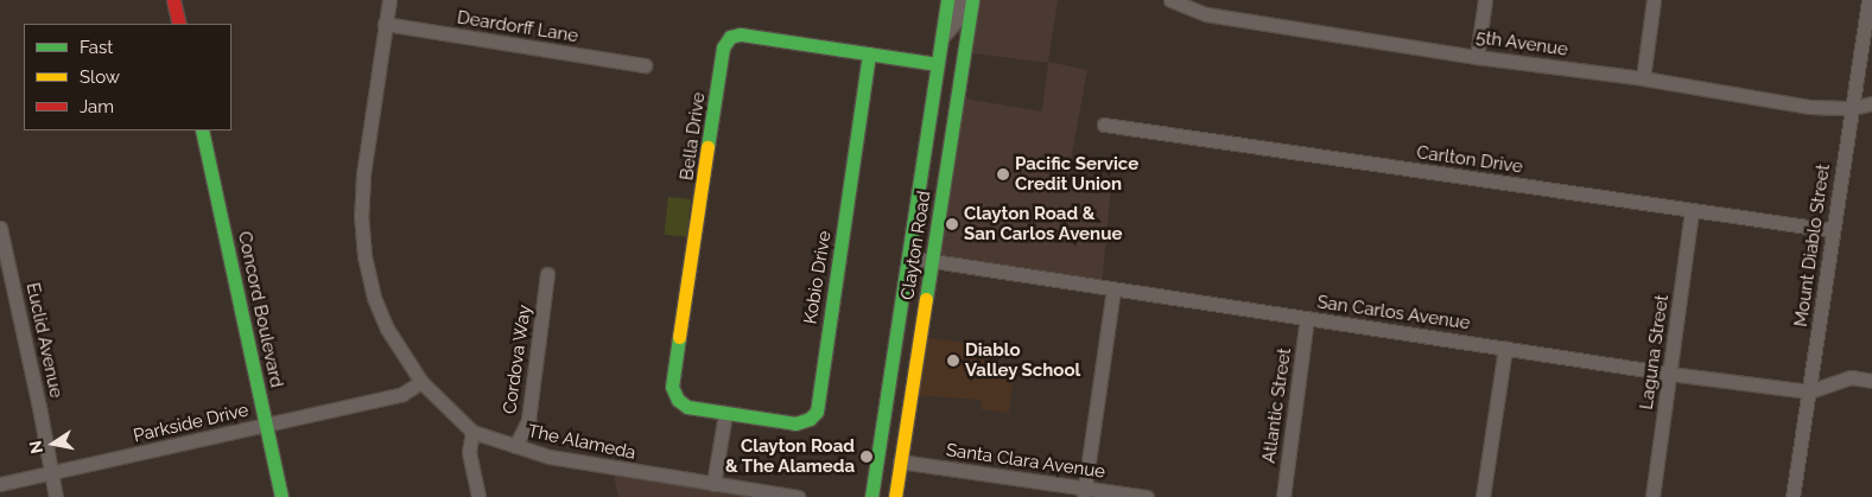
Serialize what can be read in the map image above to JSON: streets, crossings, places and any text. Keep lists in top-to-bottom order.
{
  "streets": {
    "street": [
      "Deardorff Lane",
      "5th Avenue",
      "Bella Drive",
      "Carlton Drive",
      "Clayton Road",
      "Mount Diablo Street",
      "Kobio Drive",
      "Concord Boulevard",
      "San Carlos Avenue",
      "Euclid Avenue",
      "Laguna Street",
      "Cordova Way",
      "Atlantic Street",
      "Parkside Drive",
      "The Alameda",
      "Santa Clara Avenue"
    ]
  },
  "crossings": [
    ["Deardorff Lane", "The Alameda"],
    ["5th Avenue", "Mount Diablo Street"],
    ["Bella Drive", "Clayton Road"],
    ["Bella Drive", "Kobio Drive"],
    ["Carlton Drive", "Mount Diablo Street"],
    ["Carlton Drive", "Laguna Street"],
    ["Clayton Road", "San Carlos Avenue"],
    ["Clayton Road", "Santa Clara Avenue"],
    ["Mount Diablo Street", "San Carlos Avenue"],
    ["Concord Boulevard", "Parkside Drive"],
    ["San Carlos Avenue", "Laguna Street"],
    ["San Carlos Avenue", "Atlantic Street"],
    ["Euclid Avenue", "Parkside Drive"],
    ["Cordova Way", "The Alameda"],
    ["Parkside Drive", "The Alameda"]
  ],
  "places": [
    "Pacific Service Credit Union",
    "Clayton Road & San Carlos Avenue",
    "Diablo Valley School",
    "Clayton Road & The Alameda"
  ],
  "legend": ["Fast", "Slow", "Jam"],
  "north": "left"
}
